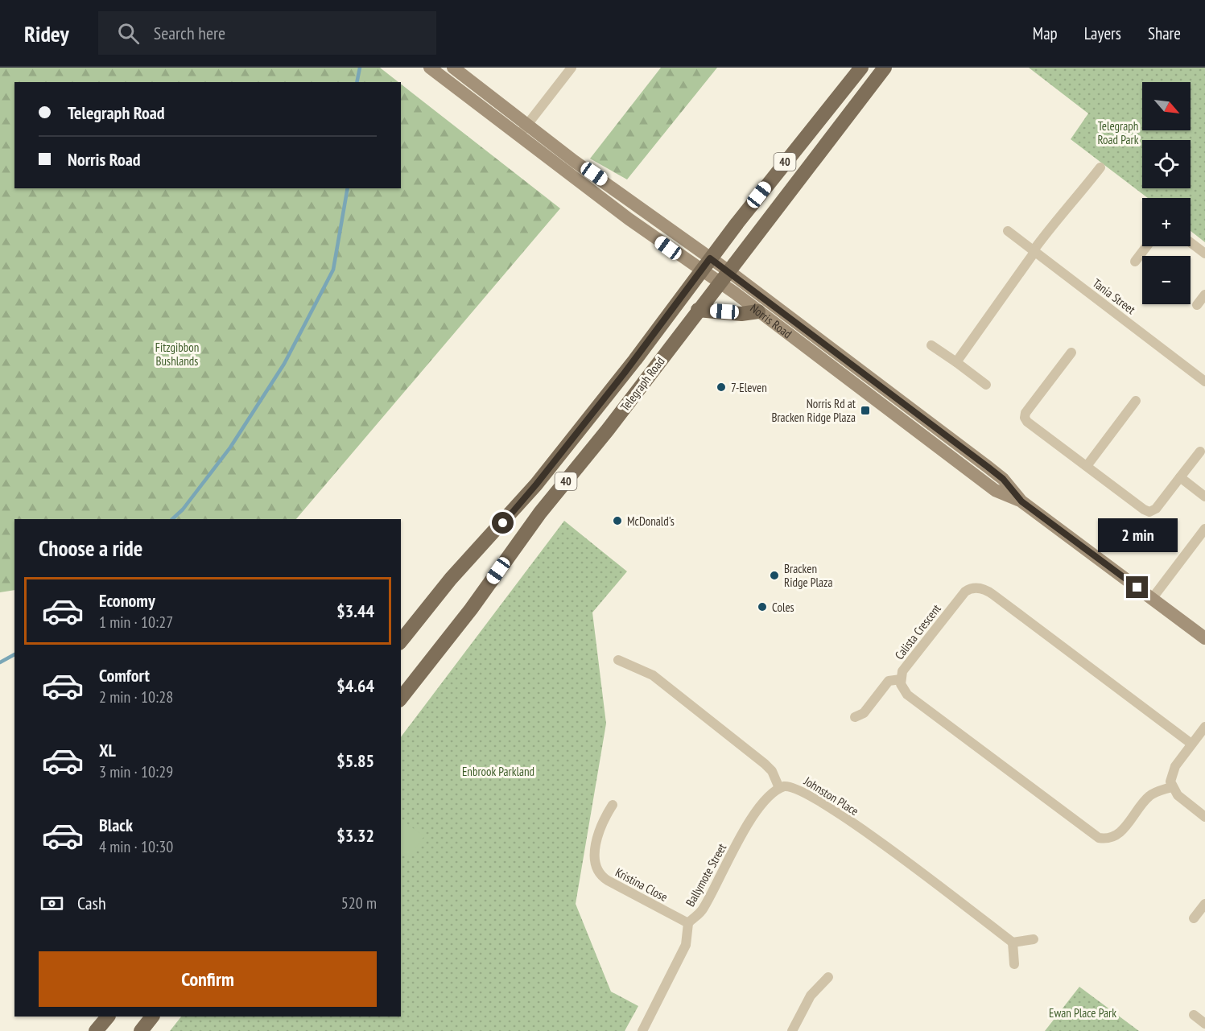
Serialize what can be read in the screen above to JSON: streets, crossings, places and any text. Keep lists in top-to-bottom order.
{
  "streets": {
    "main road": ["40", "Norris Road", "Telegraph Road"],
    "street": [
      "Tania Street",
      "Calista Crescent",
      "Johnston Place",
      "Ballymote Street",
      "Kristina Close"
    ]
  },
  "crossings": [
    ["Norris Road", "Telegraph Road"],
    ["Johnston Place", "Ballymote Street"],
    ["Ballymote Street", "Kristina Close"]
  ],
  "parks": [
    "Telegraph Road Park",
    "Fitzgibbon Bushlands",
    "Enbrook Parkland",
    "Ewan Place Park"
  ],
  "places": {
    "other": [
      "7-Eleven",
      "McDonald's",
      "Bracken Ridge Plaza",
      "Coles"
    ],
    "transit": ["Norris Rd at Bracken Ridge Plaza"]
  },
  "north": "bottom right",
  "page": {
    "header": "Ridey",
    "search": "Search here",
    "nav": ["Map", "Layers", "Share"],
    "map_buttons": ["+", "−"],
    "banner": ["Telegraph Road", "Norris Road"],
    "bubble": "2 min",
    "heading": "Choose a ride",
    "list": [
      {
        "name": "Economy",
        "note": "1 min · 10:27",
        "value": "$3.44"
      },
      {
        "name": "Comfort",
        "note": "2 min · 10:28",
        "value": "$4.64"
      },
      {
        "name": "XL",
        "note": "3 min · 10:29",
        "value": "$5.85"
      },
      {
        "name": "Black",
        "note": "4 min · 10:30",
        "value": "$3.32"
      }
    ],
    "pay": ["Cash", "520 m"],
    "buttons": "Confirm"
  }
}
